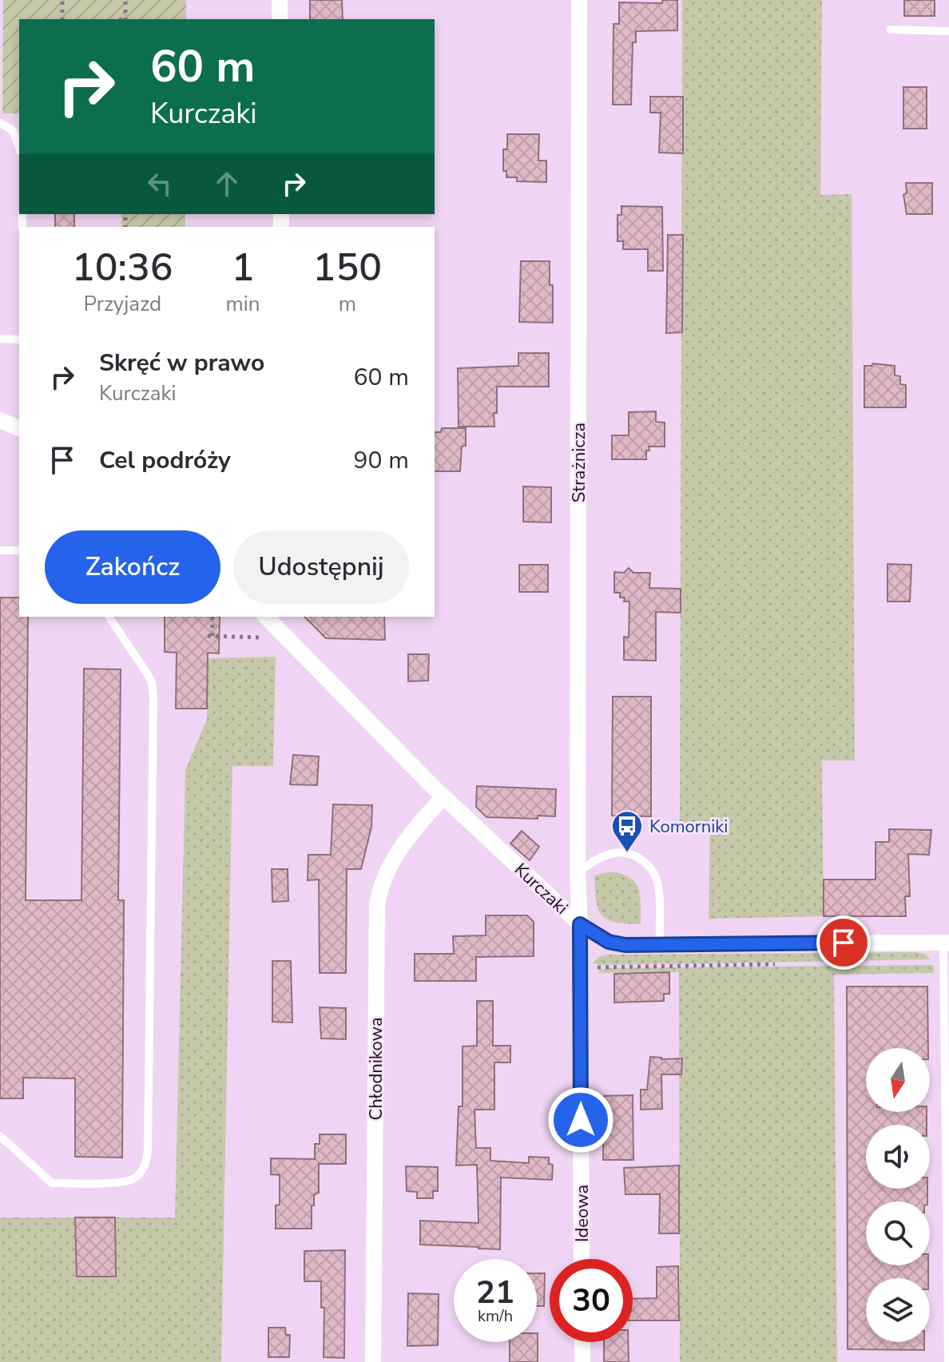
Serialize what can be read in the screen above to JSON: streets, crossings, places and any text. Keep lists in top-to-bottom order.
{
  "streets": {
    "street": [
      "Strażnicza",
      "Kurczaki",
      "Chłodnikowa",
      "Ideowa"
    ]
  },
  "crossings": [
    ["Strażnicza", "Kurczaki"],
    ["Strażnicza", "Ideowa"],
    ["Kurczaki", "Chłodnikowa"],
    ["Kurczaki", "Ideowa"]
  ],
  "places": {
    "bus stop": ["Komorniki"]
  },
  "north": "bottom",
  "page": {
    "turn": ["60 m", "Kurczaki"],
    "eta": [
      "10:36",
      "Przyjazd",
      "1",
      "min",
      "150",
      "m"
    ],
    "list": [
      {
        "name": "Skręć w prawo",
        "note": "Kurczaki",
        "value": "60 m"
      },
      {
        "name": "Cel podróży",
        "value": "90 m"
      }
    ],
    "buttons": ["Zakończ", "Udostępnij"],
    "speed": "21 km/h",
    "limit": "30"
  }
}
